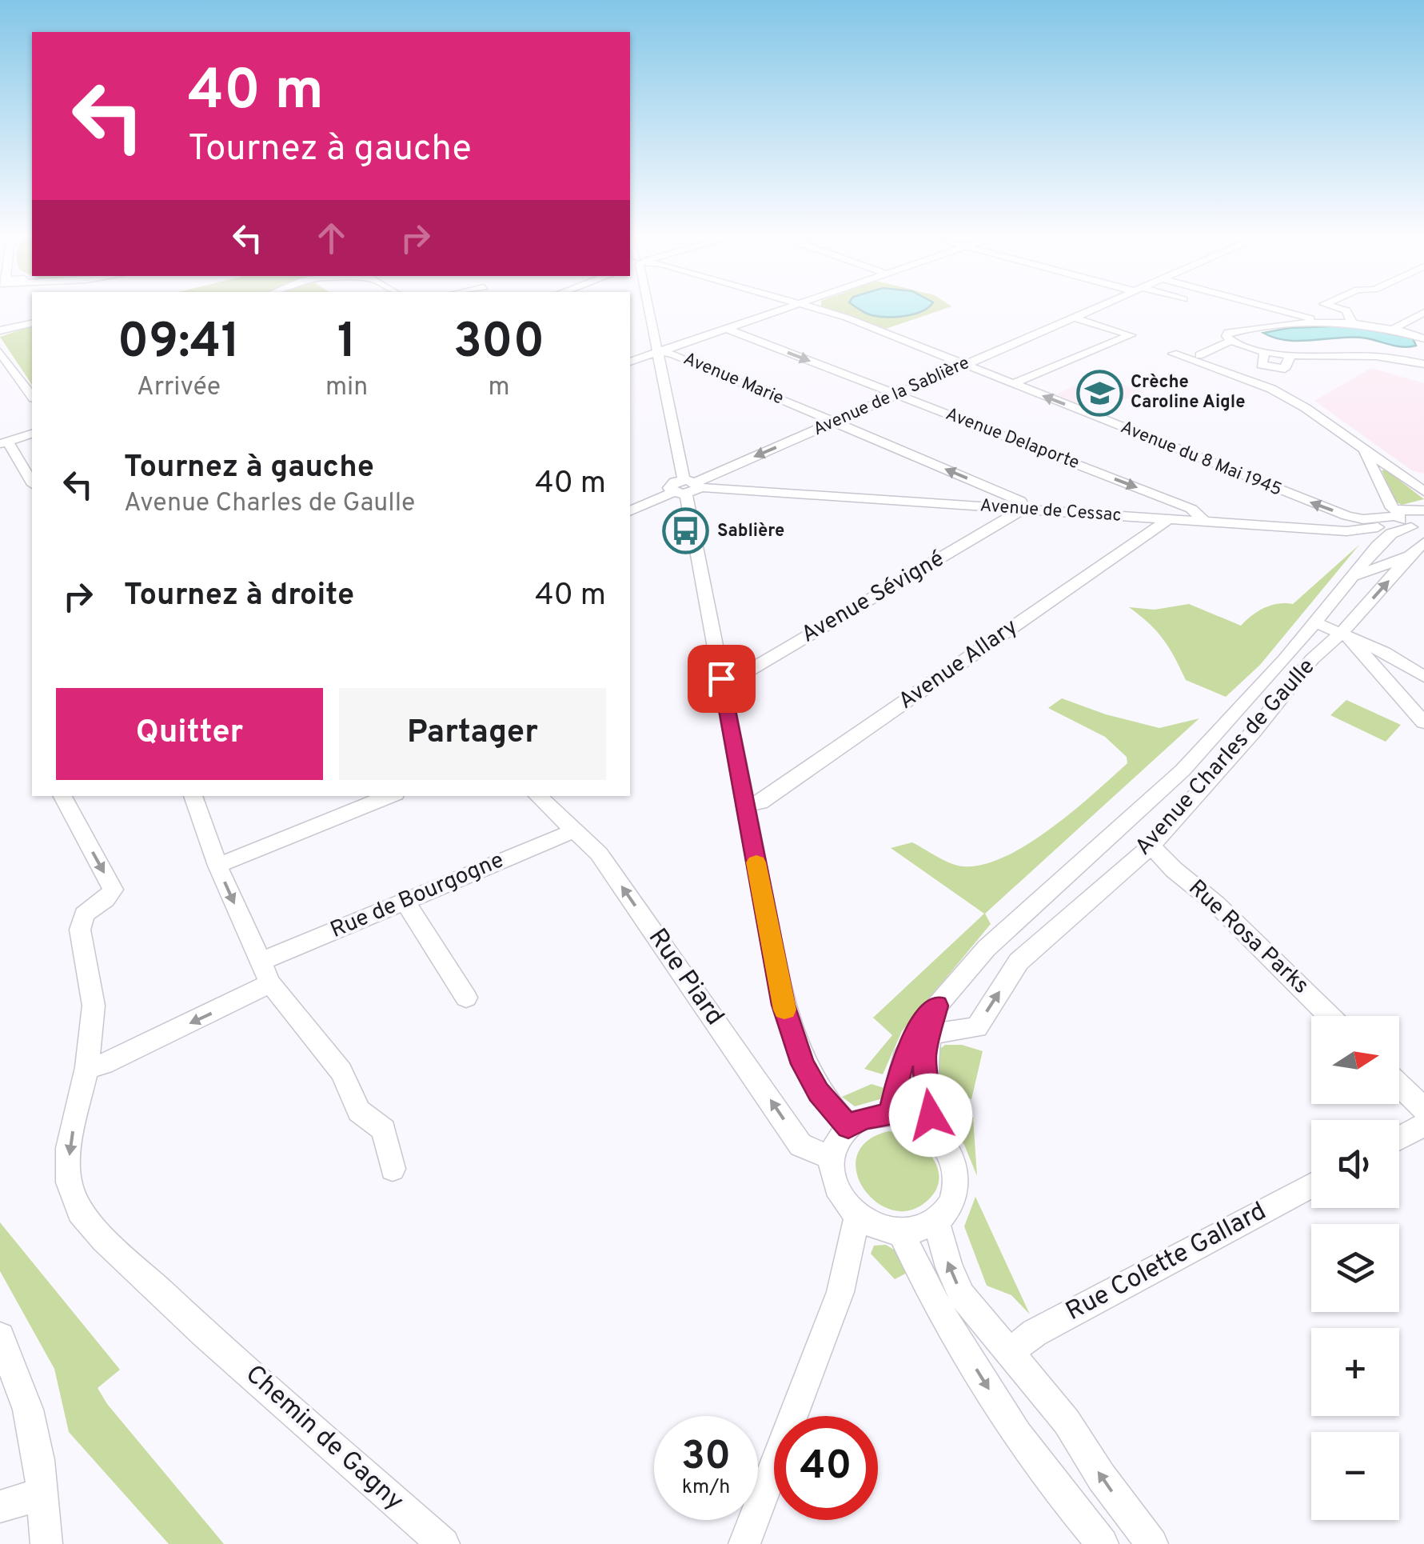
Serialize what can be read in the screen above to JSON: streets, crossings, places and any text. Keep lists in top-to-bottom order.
{
  "streets": {
    "street": [
      "Avenue Marie",
      "Avenue de la Sablière",
      "Avenue Delaporte",
      "Avenue du 8 Mai 1945",
      "Avenue de Cessac",
      "Avenue Sévigné",
      "Avenue Allary",
      "Avenue Charles de Gaulle",
      "Rue de Bourgogne",
      "Rue Rosa Parks",
      "Rue Piard",
      "Rue Colette Gallard",
      "Chemin de Gagny"
    ]
  },
  "crossings": [
    ["Avenue Marie", "Avenue de la Sablière"],
    ["Avenue Marie", "Avenue de Cessac"],
    ["Avenue Marie", "Avenue Sévigné"],
    ["Avenue de la Sablière", "Avenue Delaporte"],
    ["Avenue de la Sablière", "Avenue du 8 Mai 1945"],
    ["Avenue de la Sablière", "Avenue de Cessac"],
    ["Avenue Delaporte", "Avenue de Cessac"],
    ["Avenue du 8 Mai 1945", "Avenue de Cessac"],
    ["Avenue du 8 Mai 1945", "Avenue Charles de Gaulle"],
    ["Avenue de Cessac", "Avenue Sévigné"],
    ["Avenue de Cessac", "Avenue Allary"],
    ["Avenue de Cessac", "Avenue Charles de Gaulle"],
    ["Avenue Charles de Gaulle", "Rue Rosa Parks"],
    ["Avenue Charles de Gaulle", "Rue Piard"],
    ["Rue de Bourgogne", "Rue Piard"],
    ["Rue de Bourgogne", "Chemin de Gagny"]
  ],
  "one_way": ["Avenue Marie", "Rue de Bourgogne", "Chemin de Gagny"],
  "places": {
    "school or university": ["Crèche Caroline Aigle"],
    "bus stop": ["Sablière"]
  },
  "north": "right",
  "page": {
    "turn": ["40 m", "Tournez à gauche"],
    "eta": [
      "09:41",
      "Arrivée",
      "1",
      "min",
      "300",
      "m"
    ],
    "list": [
      {
        "name": "Tournez à gauche",
        "note": "Avenue Charles de Gaulle",
        "value": "40 m"
      },
      {
        "name": "Tournez à droite",
        "value": "40 m"
      }
    ],
    "buttons": ["Quitter", "Partager"],
    "map_buttons": ["+", "−"],
    "speed": "30 km/h",
    "limit": "40"
  }
}
